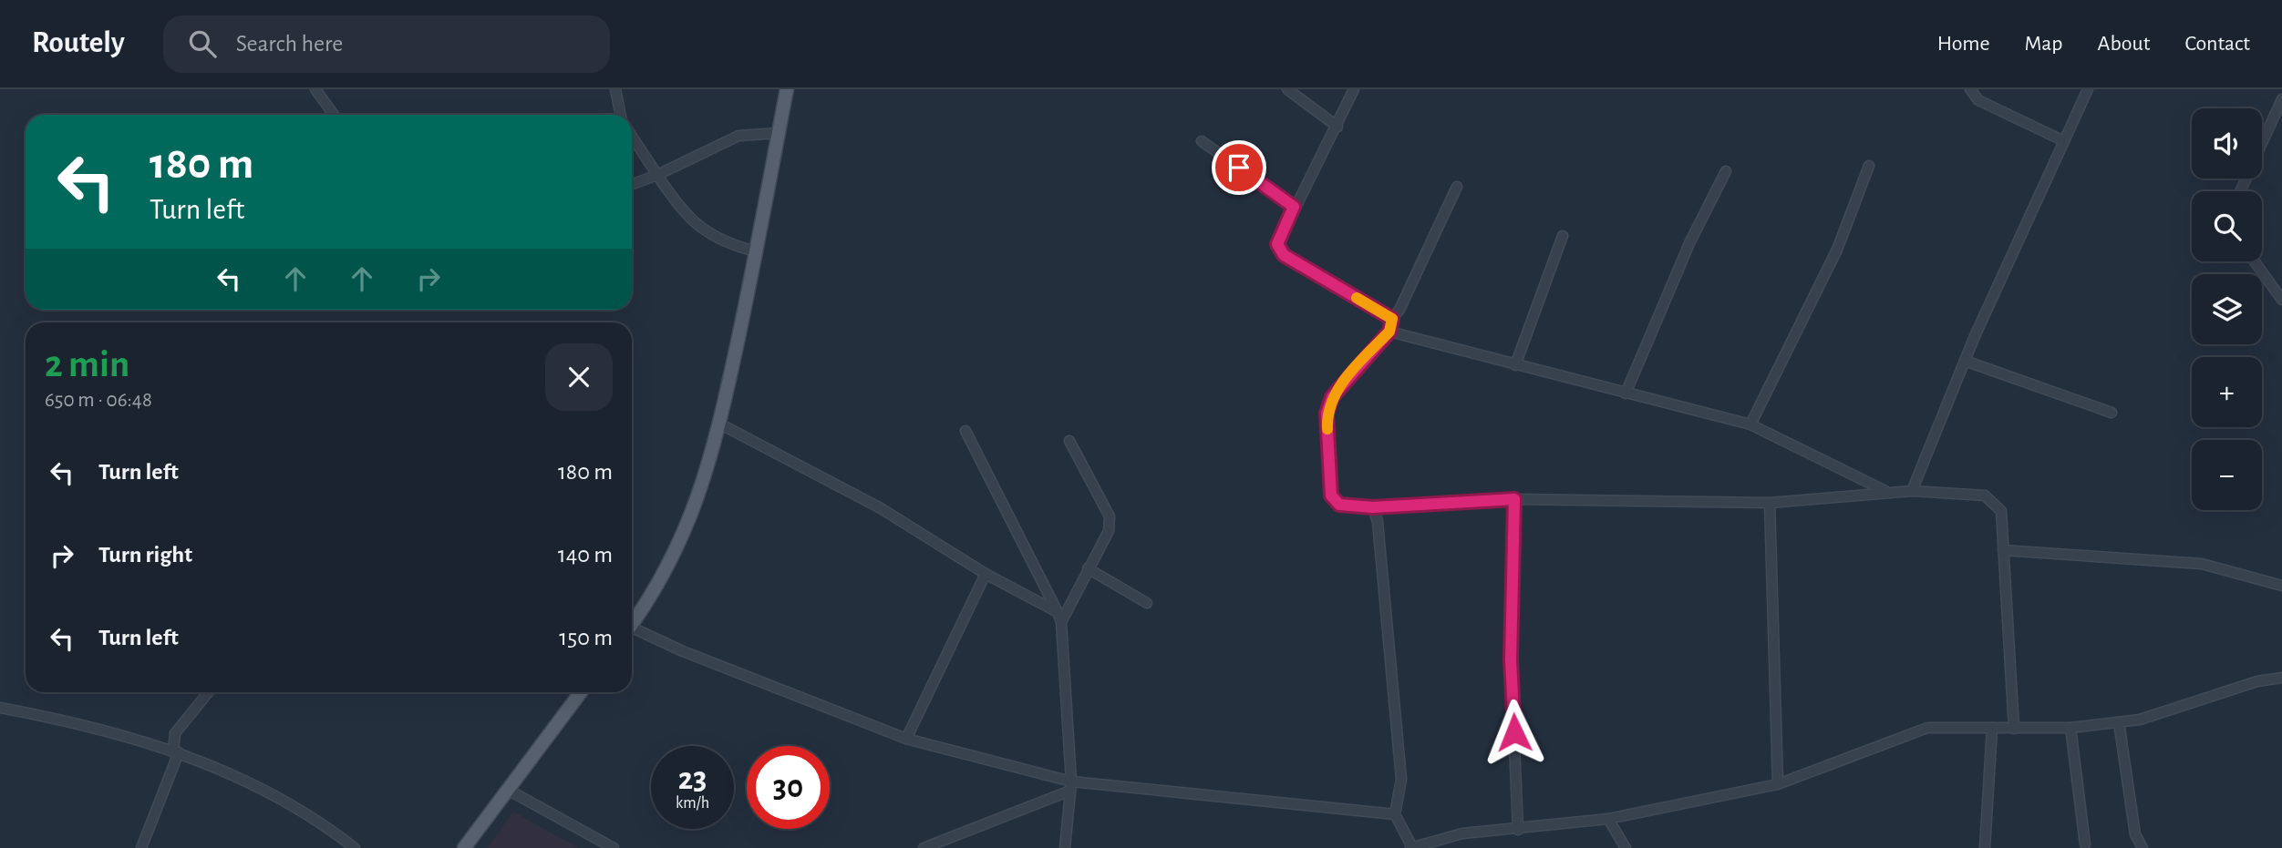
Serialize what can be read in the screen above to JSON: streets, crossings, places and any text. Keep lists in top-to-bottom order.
{
  "page": {
    "header": "Routely",
    "search": "Search here",
    "nav": [
      "Home",
      "Map",
      "About",
      "Contact"
    ],
    "map_buttons": ["+", "−"],
    "turn": ["180 m", "Turn left"],
    "heading": ["2 min", "650 m · 06:48"],
    "list": [
      {
        "name": "Turn left",
        "value": "180 m"
      },
      {
        "name": "Turn right",
        "value": "140 m"
      },
      {
        "name": "Turn left",
        "value": "150 m"
      }
    ],
    "speed": "23 km/h",
    "limit": "30"
  }
}
